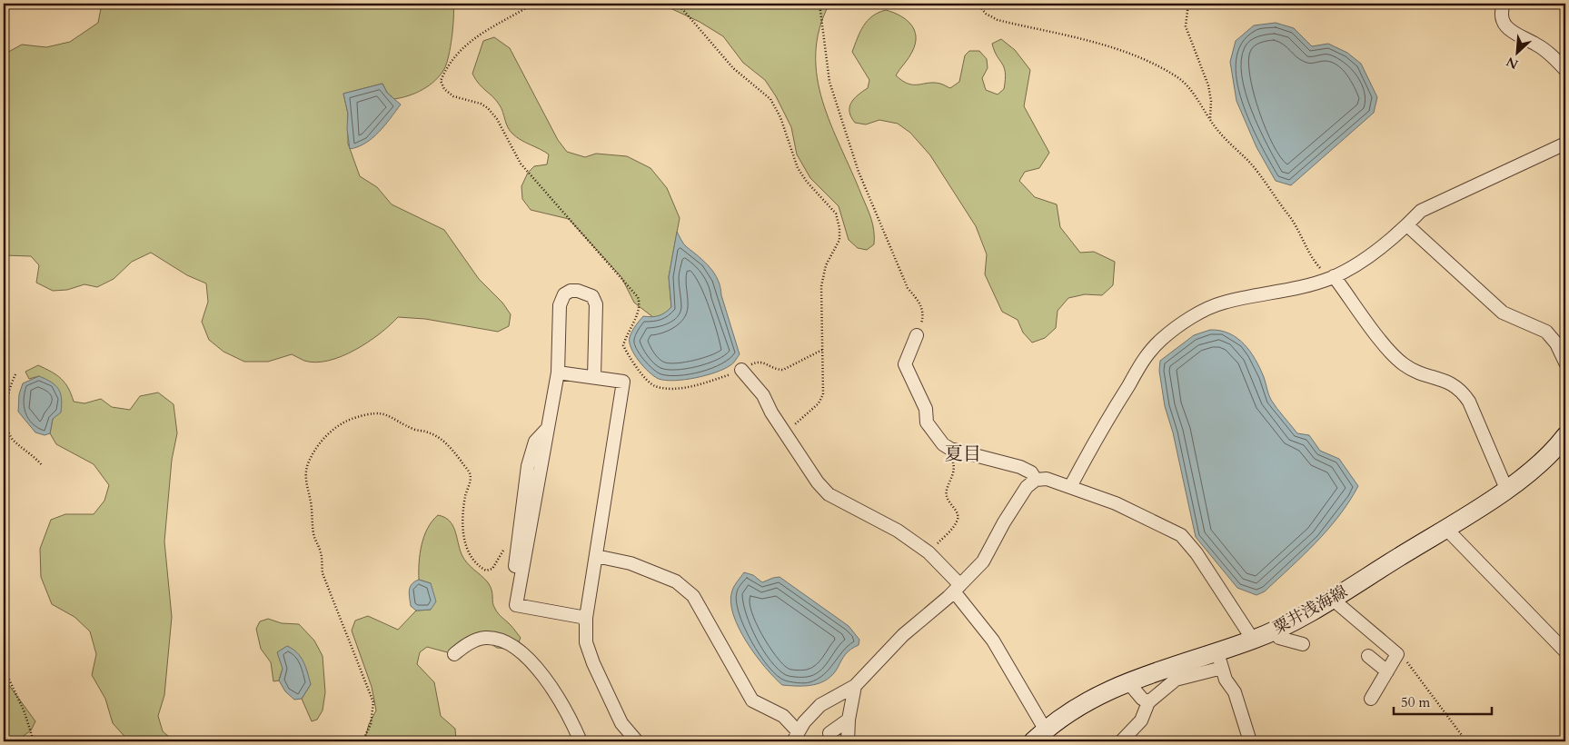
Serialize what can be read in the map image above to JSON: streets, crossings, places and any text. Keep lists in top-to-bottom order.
{
  "streets": {
    "main road": ["粟井浅海線"]
  },
  "districts": ["夏目"],
  "scale_bar": "50 m",
  "north": "bottom left"
}
